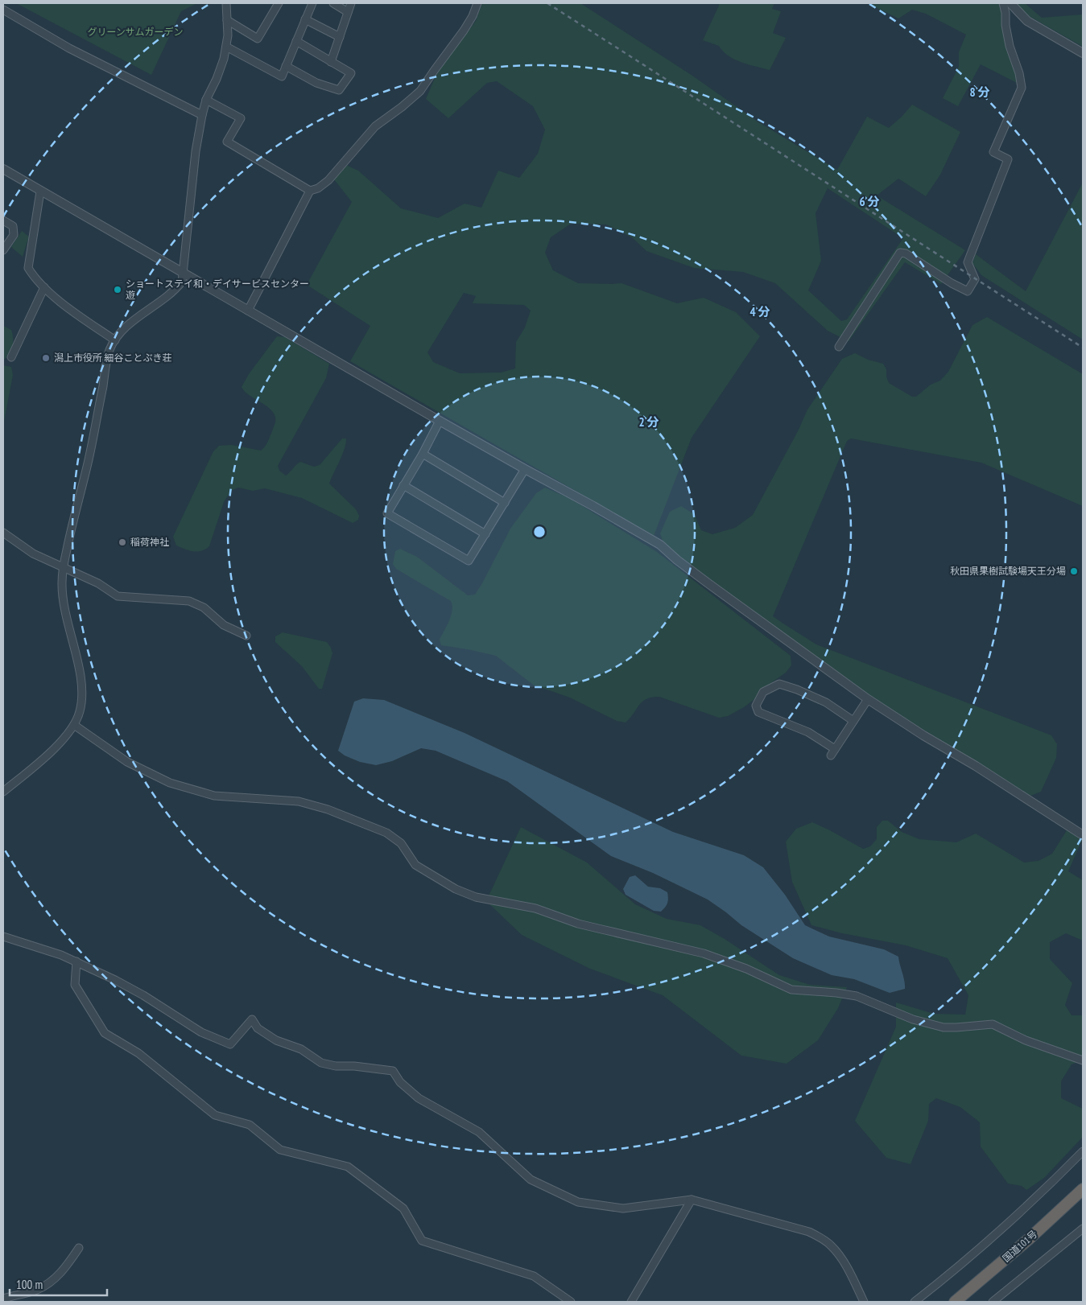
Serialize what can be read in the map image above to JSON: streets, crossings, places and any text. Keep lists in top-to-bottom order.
{
  "streets": {
    "highway": ["国道101号"]
  },
  "parks": ["グリーンサムガーデン"],
  "places": [
    "ショートステイ和・デイサービスセンター 遊",
    "潟上市役所 細谷ことぶき荘",
    "稲荷神社",
    "秋田県果樹試験場天王分場"
  ],
  "scale_bar": "100 m",
  "rings": [
    "8 分",
    "6 分",
    "4 分",
    "2 分"
  ]
}
